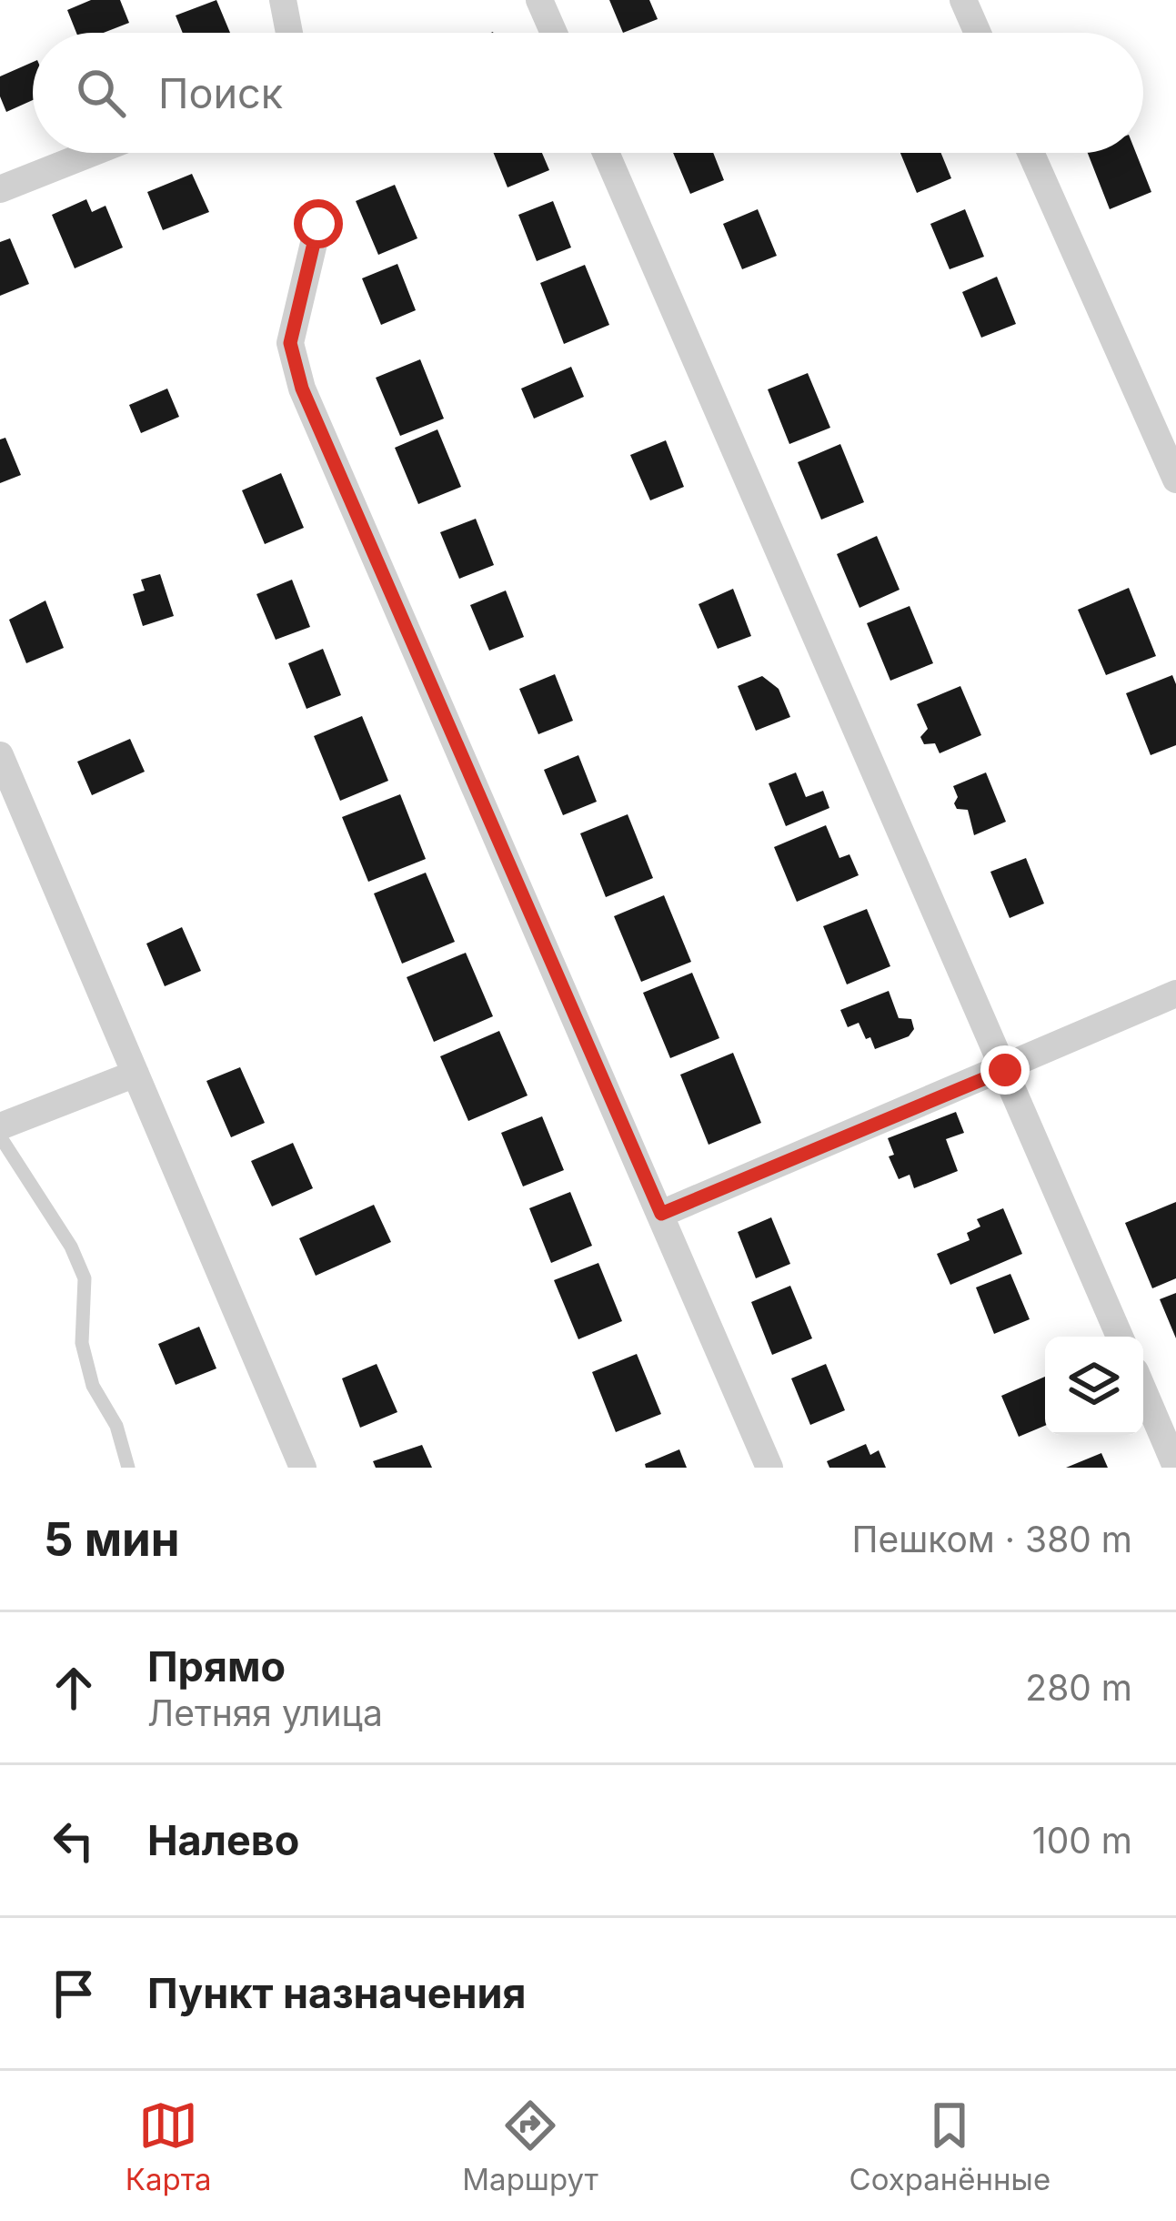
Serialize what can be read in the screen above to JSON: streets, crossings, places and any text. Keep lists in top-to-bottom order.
{
  "page": {
    "search": "Поиск",
    "heading": ["5 мин", "Пешком · 380 m"],
    "list": [
      ["Прямо", "Летняя улица", "280 m"],
      ["Налево", "100 m"],
      "Пункт назначения"
    ],
    "nav": ["Карта", "Маршрут", "Сохранённые"]
  }
}
